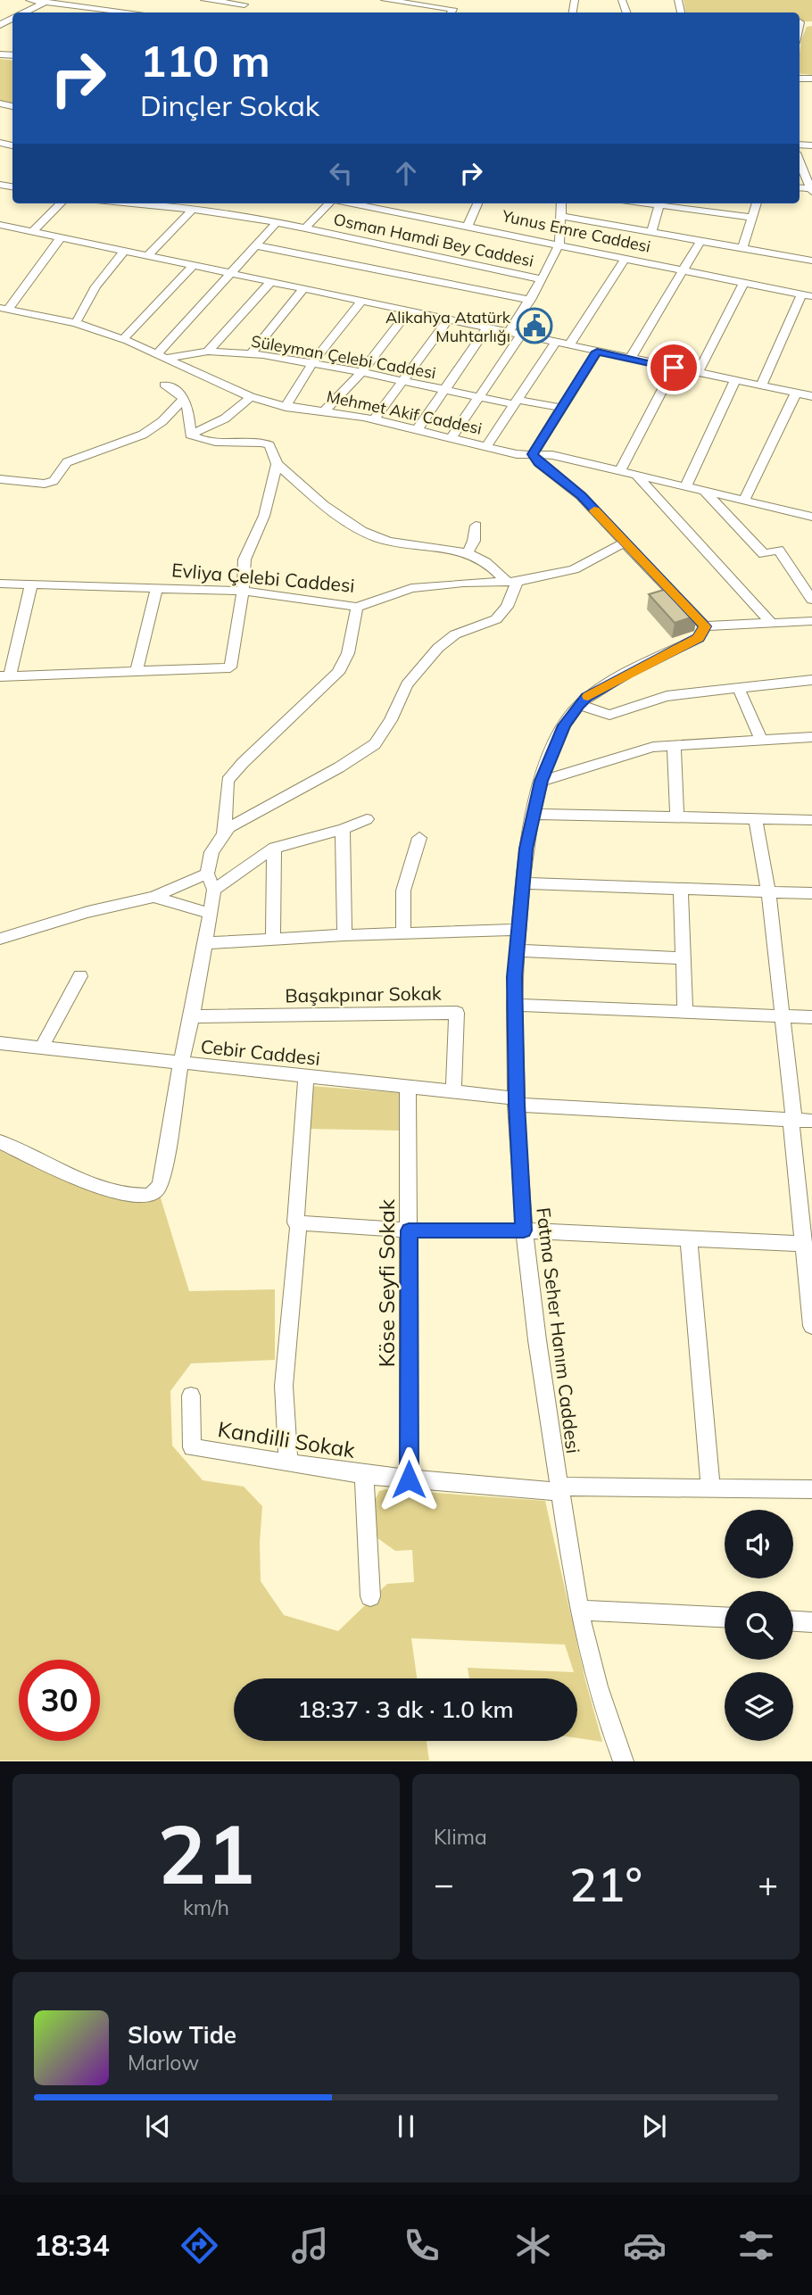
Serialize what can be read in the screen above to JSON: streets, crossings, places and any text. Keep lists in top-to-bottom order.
{
  "streets": {
    "street": [
      "Yunus Emre Caddesi",
      "Osman Hamdi Bey Caddesi",
      "Süleyman Çelebi Caddesi",
      "Mehmet Akif Caddesi",
      "Evliya Çelebi Caddesi",
      "Başakpınar Sokak",
      "Cebir Caddesi",
      "Köse Seyfi Sokak",
      "Fatma Seher Hanım Caddesi",
      "Kandilli Sokak"
    ]
  },
  "crossings": [
    ["Süleyman Çelebi Caddesi", "Mehmet Akif Caddesi"],
    ["Başakpınar Sokak", "Cebir Caddesi"],
    ["Cebir Caddesi", "Köse Seyfi Sokak"],
    ["Cebir Caddesi", "Fatma Seher Hanım Caddesi"],
    ["Köse Seyfi Sokak", "Kandilli Sokak"],
    ["Fatma Seher Hanım Caddesi", "Kandilli Sokak"]
  ],
  "places": {
    "public building": ["Alikahya Atatürk Muhtarlığı"]
  },
  "page": {
    "turn": ["110 m", "Dinçler Sokak"],
    "limit": "30",
    "trip": "18:37 · 3 dk · 1.0 km",
    "tile": [
      ["21", "km/h"],
      "Klima"
    ],
    "heat": ["−", "21°", "+"],
    "song": ["Slow Tide", "Marlow"],
    "tabs": "18:34"
  }
}
